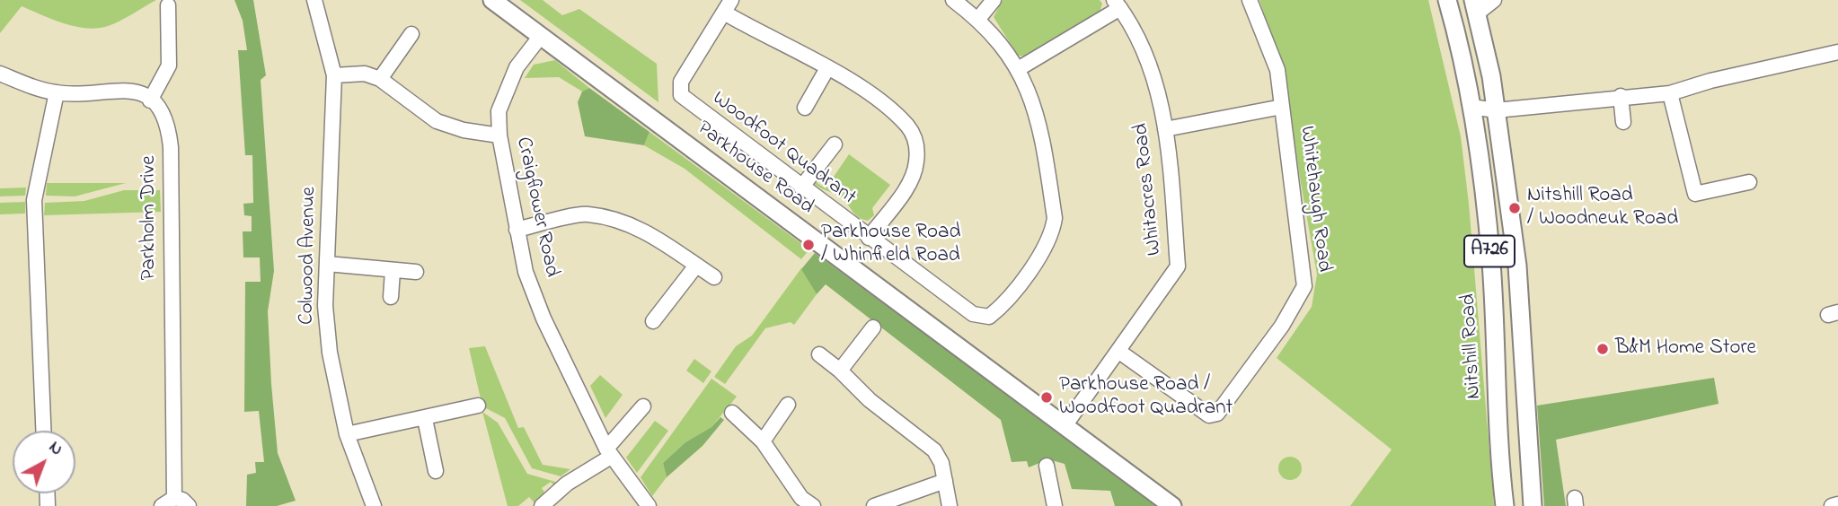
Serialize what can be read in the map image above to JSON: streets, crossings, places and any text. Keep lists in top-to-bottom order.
{
  "streets": {
    "main road": ["Parkhouse Road", "A726", "Nitshill Road"],
    "street": [
      "Woodfoot Quadrant",
      "Whitacres Road",
      "Whitehaugh Road",
      "Craigflower Road",
      "Parkholm Drive",
      "Colwood Avenue"
    ]
  },
  "crossings": [
    ["Parkhouse Road", "Whitacres Road"],
    ["Parkhouse Road", "Craigflower Road"],
    ["Whitacres Road", "Whitehaugh Road"]
  ],
  "places": [
    "Nitshill Road / Woodneuk Road",
    "Parkhouse Road / Whinfield Road",
    "B&M Home Store",
    "Parkhouse Road / Woodfoot Quadrant"
  ],
  "north": "top right"
}
